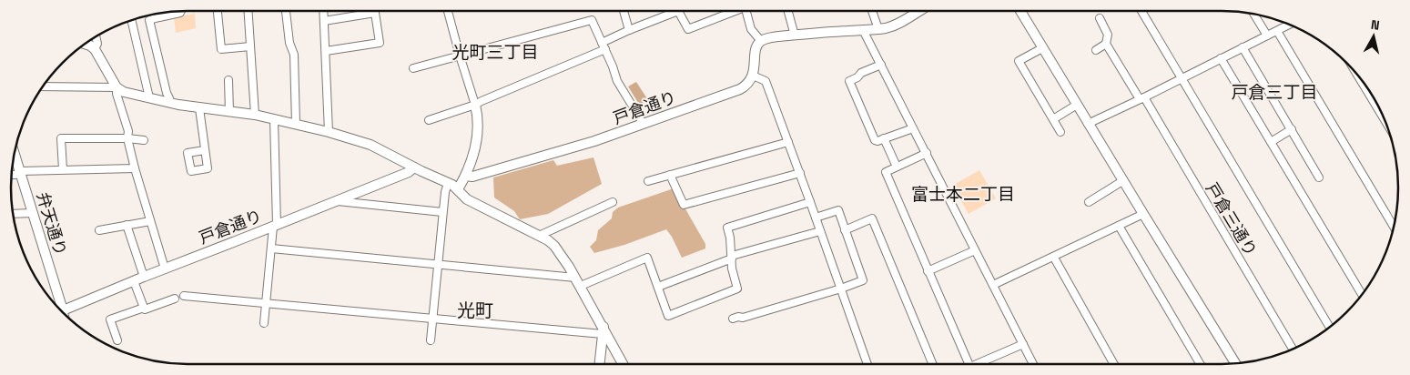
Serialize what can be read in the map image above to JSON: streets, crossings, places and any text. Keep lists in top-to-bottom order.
{
  "streets": {
    "street": ["戸倉通り", "戸倉三通り", "弁天通り"]
  },
  "districts": [
    "光町三丁目",
    "戸倉三丁目",
    "富士本二丁目",
    "光町"
  ],
  "north": "top"
}
